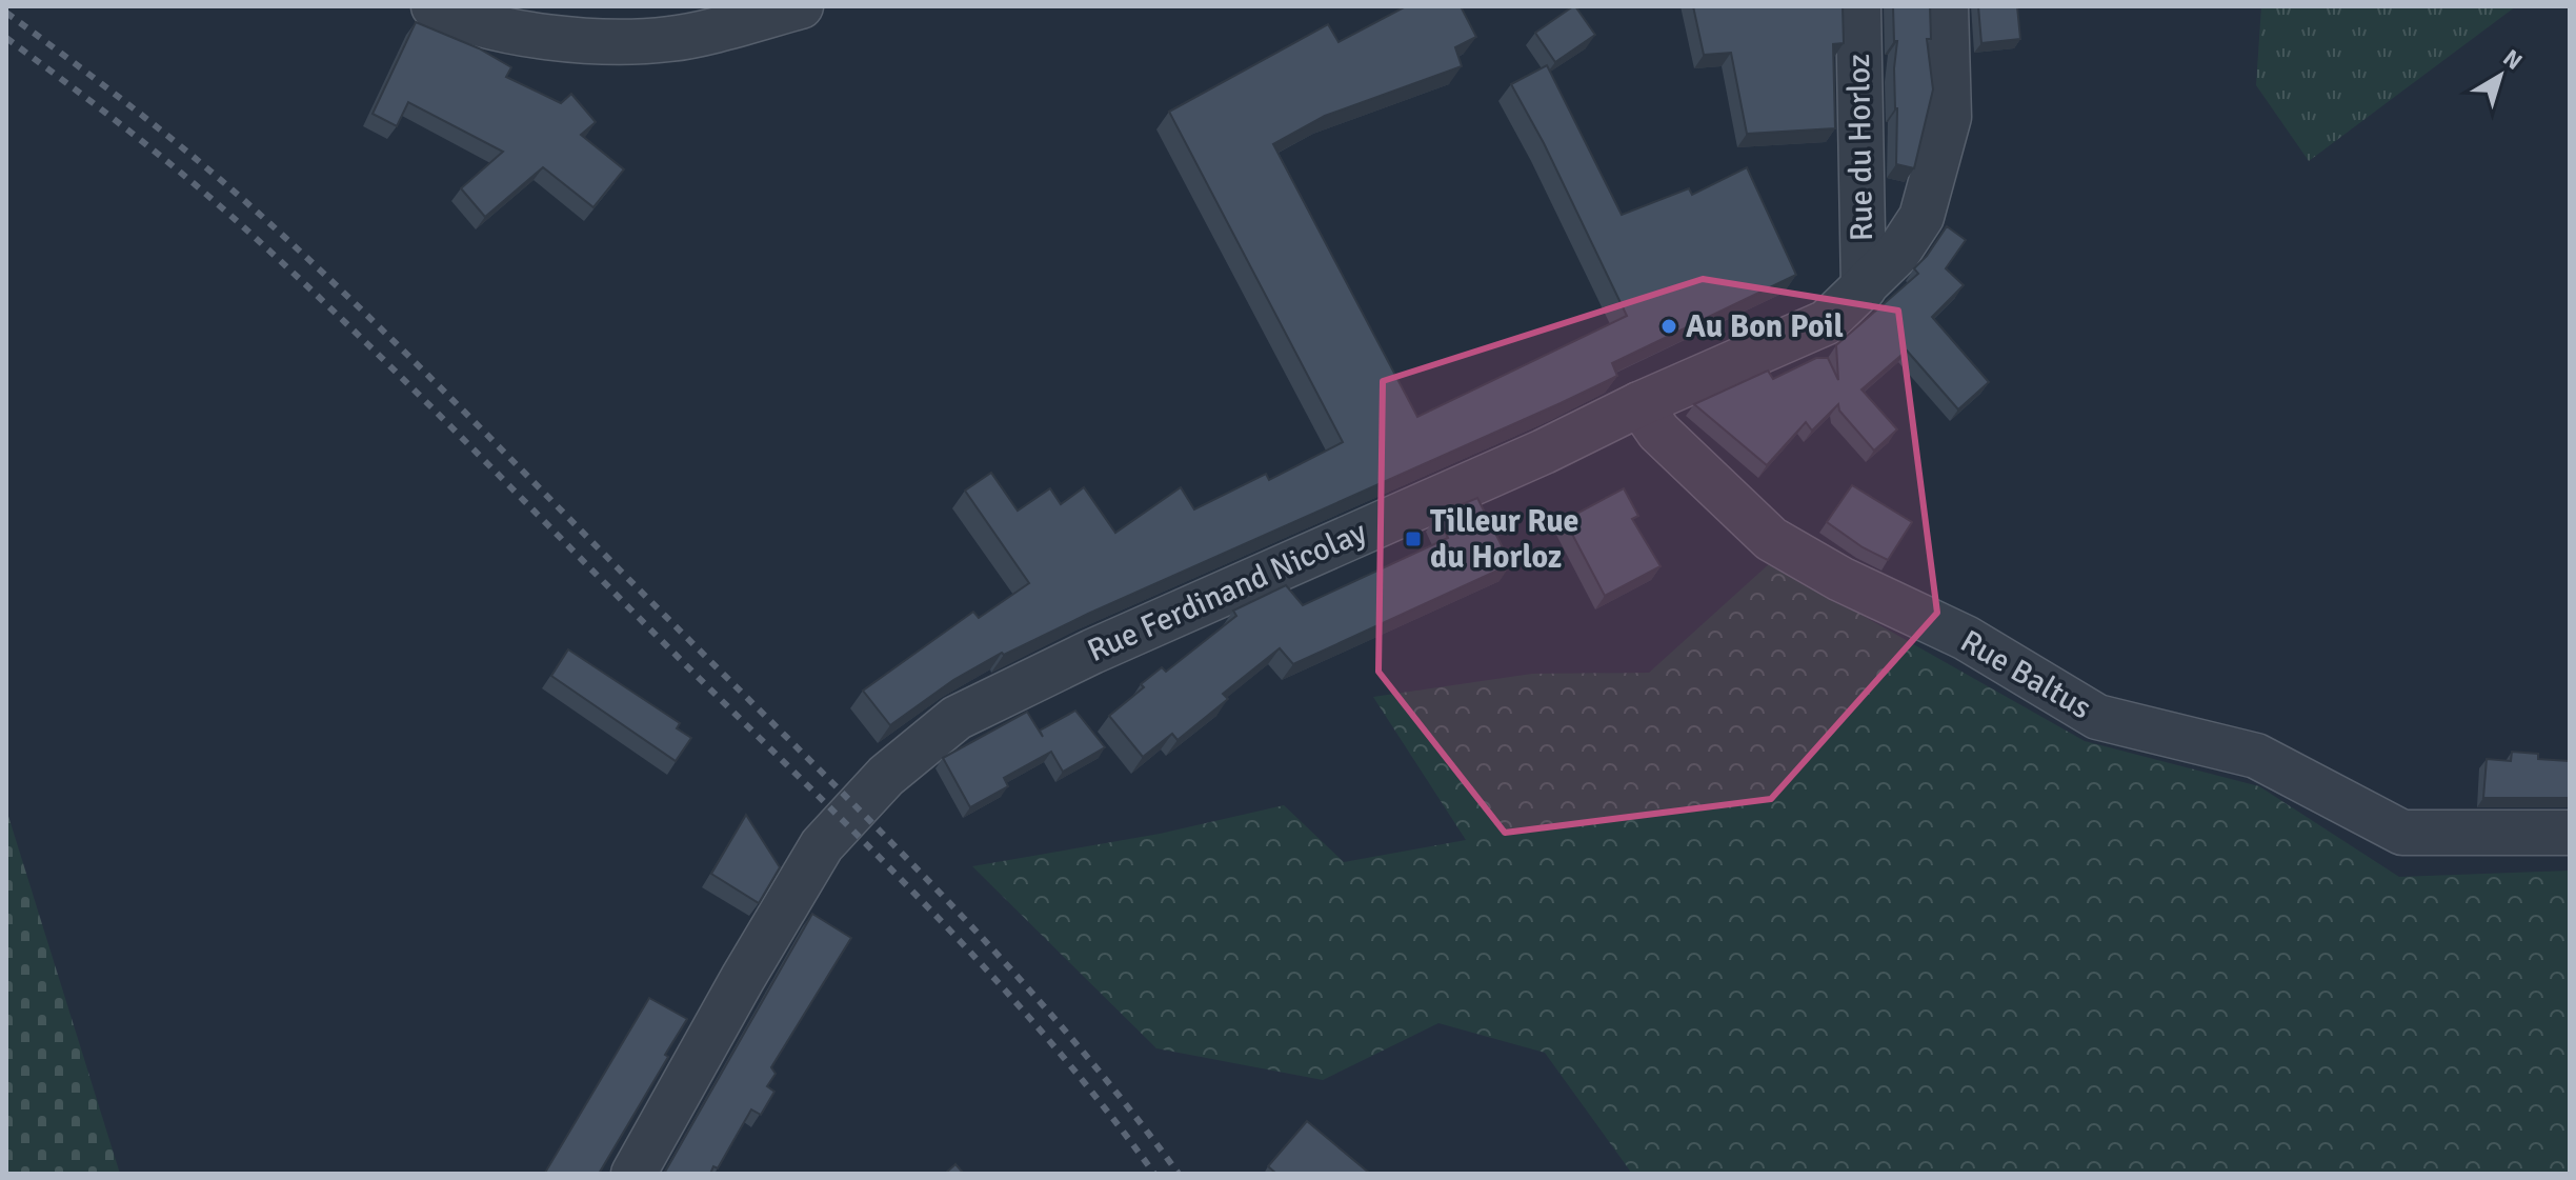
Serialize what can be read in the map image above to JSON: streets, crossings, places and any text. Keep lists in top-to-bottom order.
{
  "streets": {
    "street": ["Rue du Horloz", "Rue Ferdinand Nicolay", "Rue Baltus"]
  },
  "crossings": [
    ["Rue du Horloz", "Rue Ferdinand Nicolay"],
    ["Rue Ferdinand Nicolay", "Rue Baltus"]
  ],
  "places": {
    "other": ["Au Bon Poil"],
    "transit": ["Tilleur Rue du Horloz"]
  },
  "north": "top right"
}
